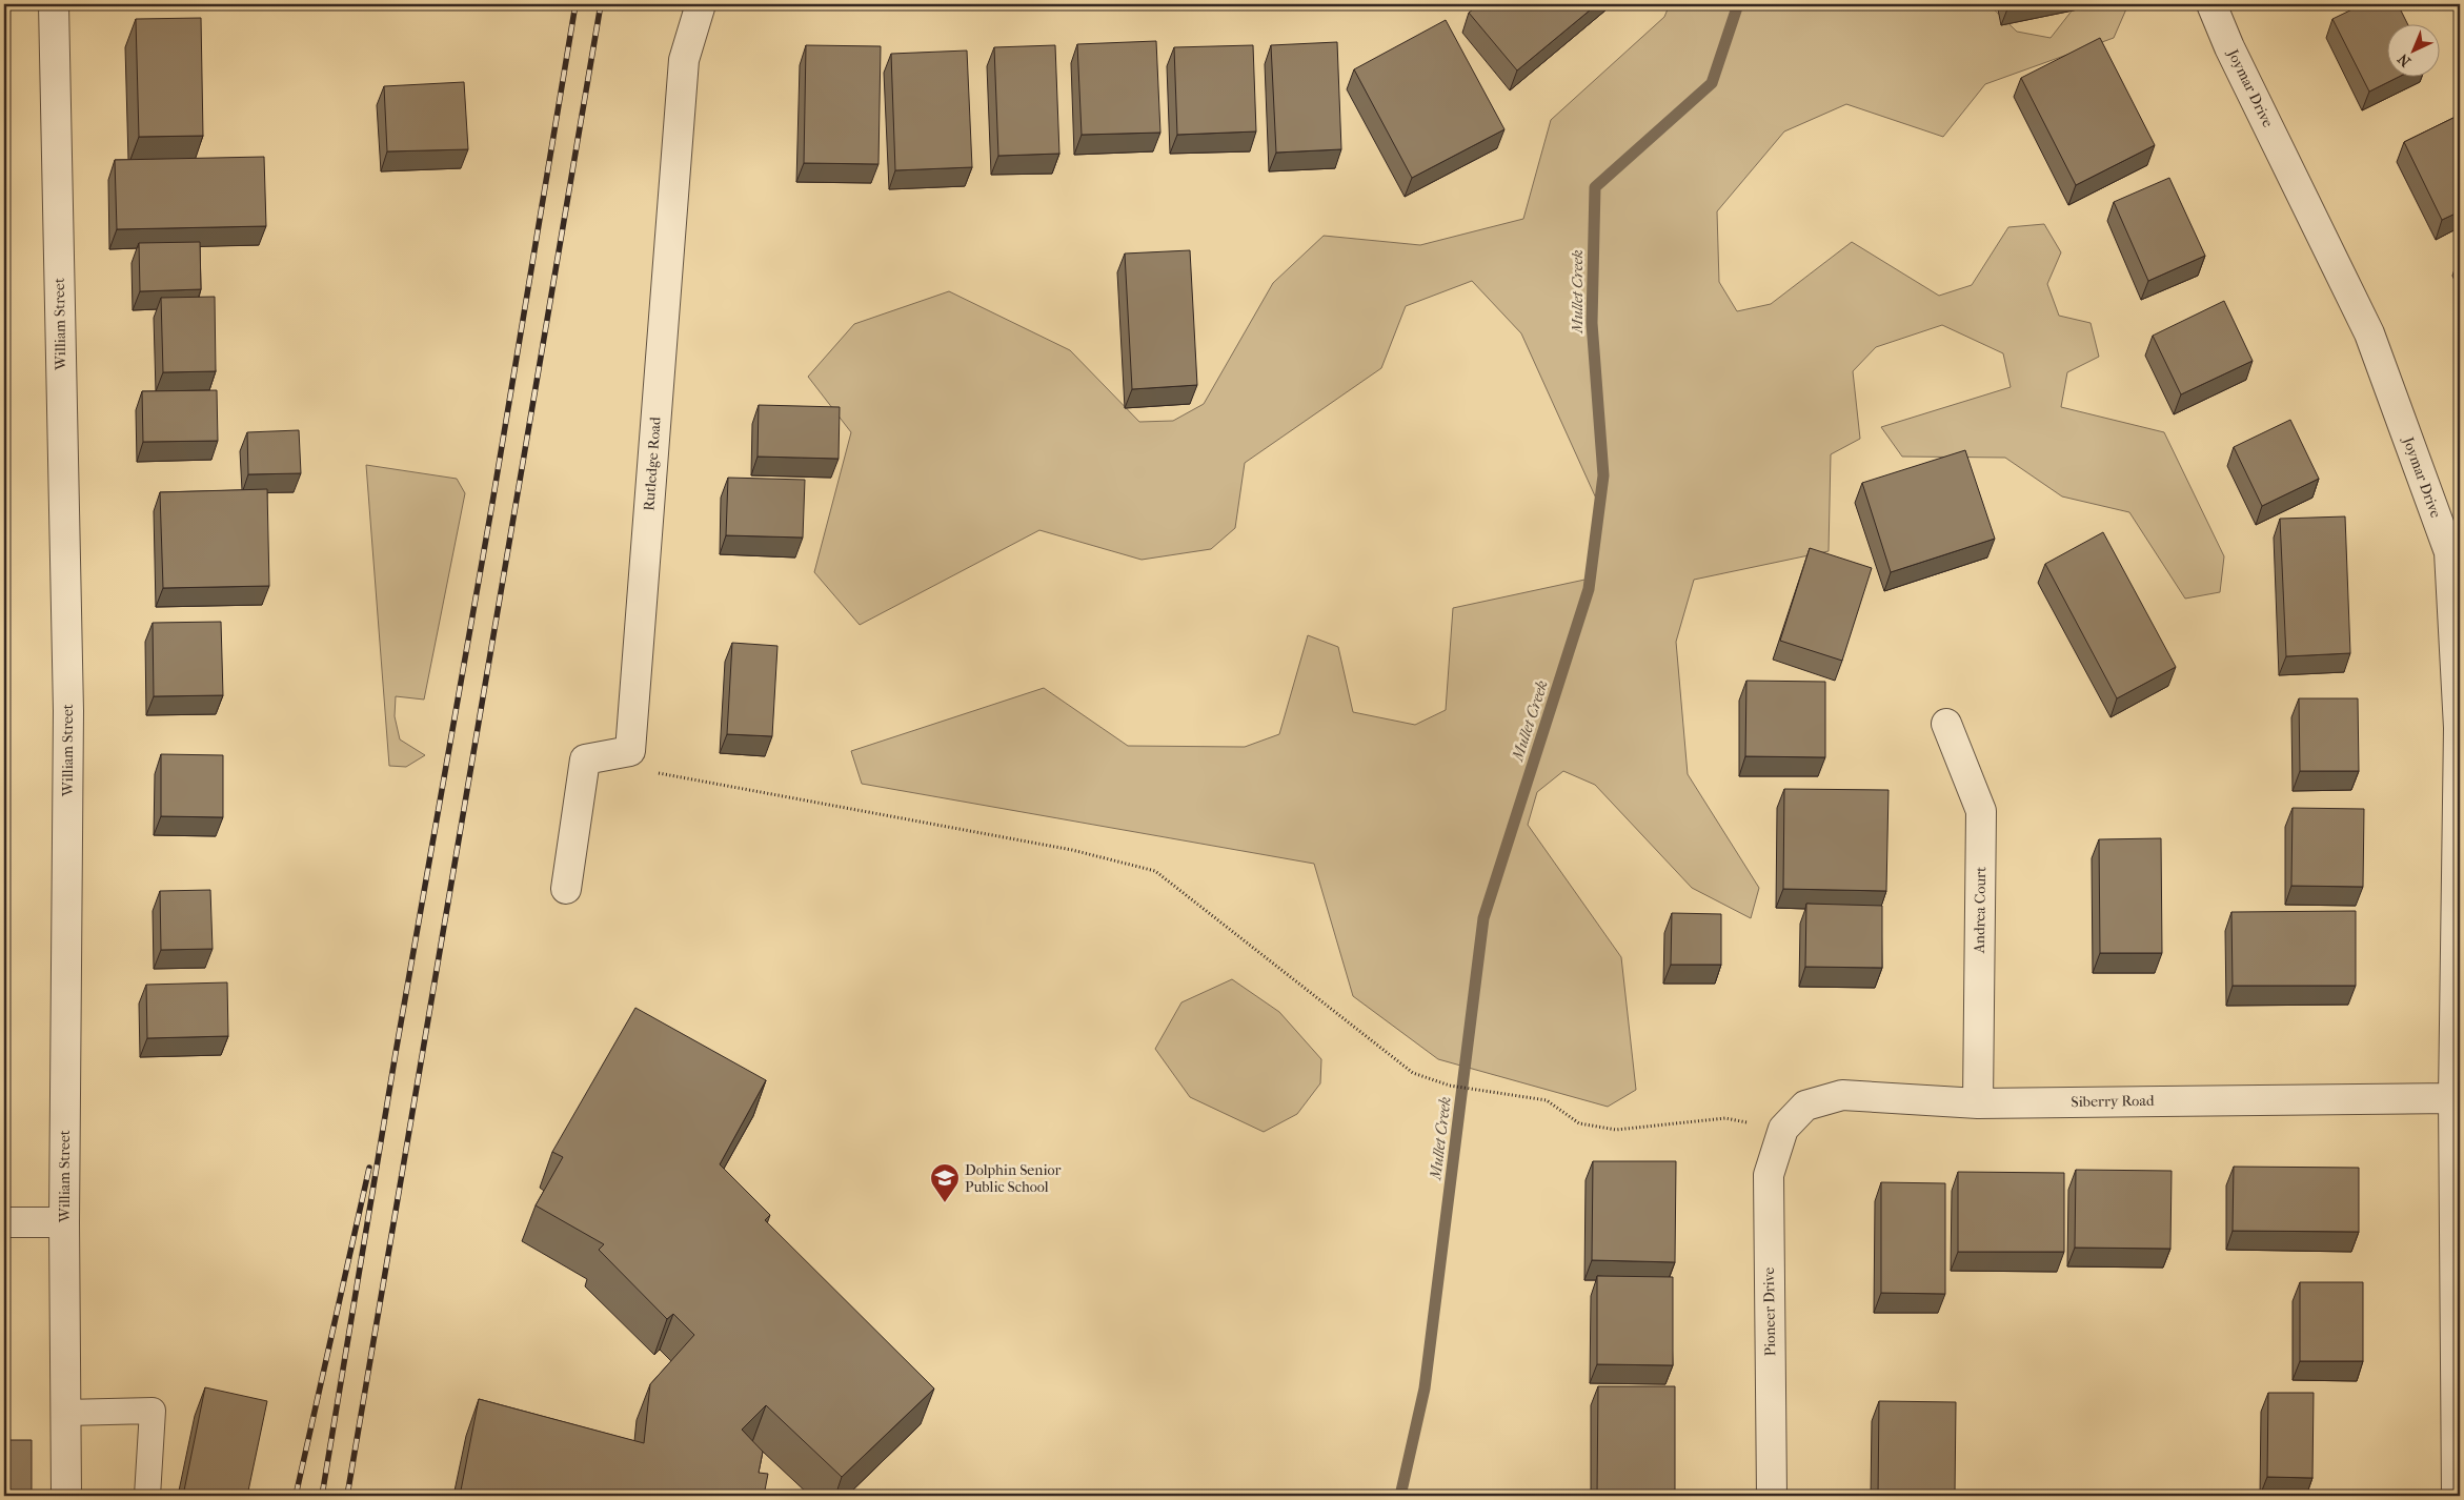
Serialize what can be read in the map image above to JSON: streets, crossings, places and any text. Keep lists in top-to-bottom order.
{
  "streets": {
    "street": [
      "Joymar Drive",
      "William Street",
      "Rutledge Road",
      "Andrea Court",
      "Siberry Road",
      "Pioneer Drive"
    ]
  },
  "crossings": [
    ["Joymar Drive", "Siberry Road"],
    ["Andrea Court", "Siberry Road"],
    ["Siberry Road", "Pioneer Drive"]
  ],
  "water": ["Mullet Creek"],
  "places": {
    "school or university": ["Dolphin Senior Public School"]
  },
  "north": "bottom left"
}
